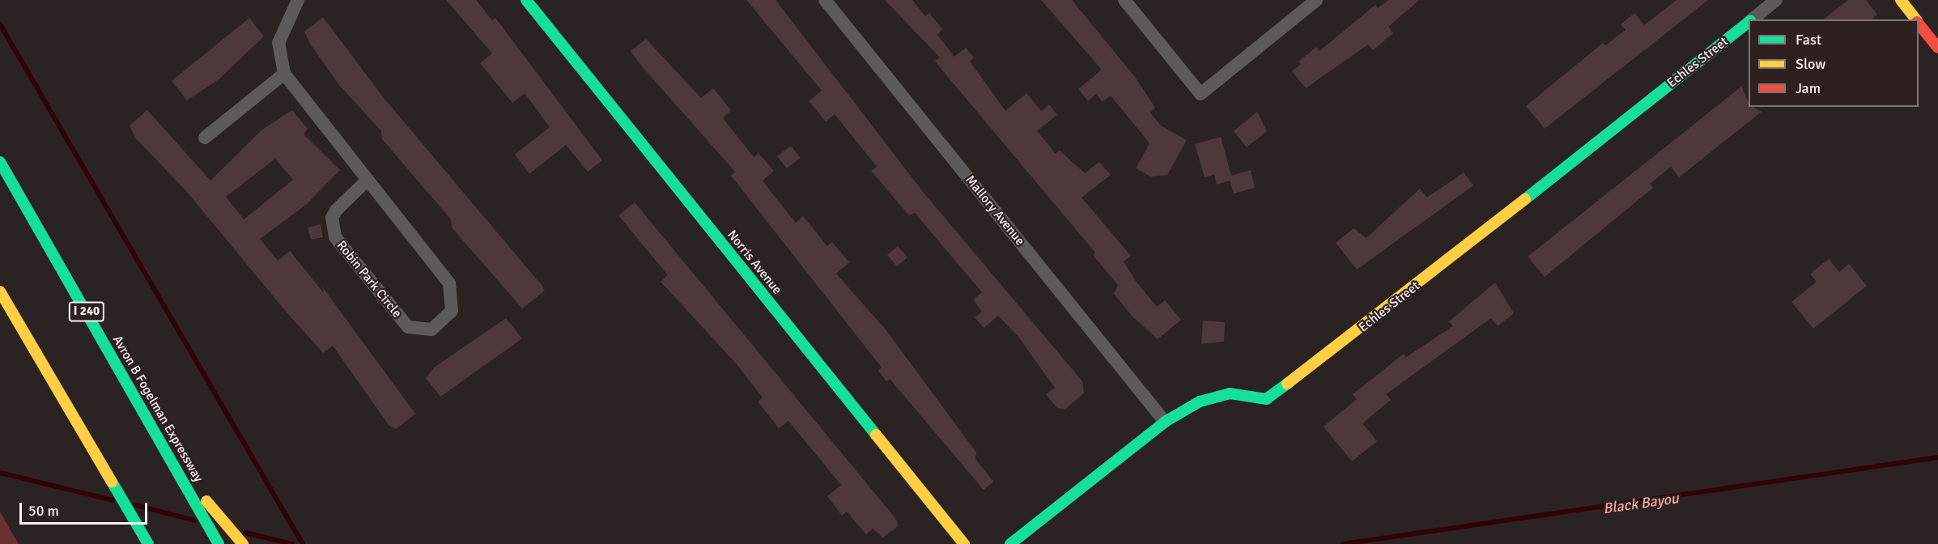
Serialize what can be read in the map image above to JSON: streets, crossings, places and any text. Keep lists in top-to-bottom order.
{
  "streets": {
    "main road": [
      "Echles Street",
      "Norris Avenue",
      "I 240",
      "Avron B Fogelman Expressway"
    ],
    "street": ["Mallory Avenue", "Robin Park Circle"]
  },
  "crossings": [
    ["Echles Street", "Mallory Avenue"]
  ],
  "water": ["Black Bayou"],
  "legend": ["Fast", "Slow", "Jam"],
  "scale_bar": "50 m"
}
